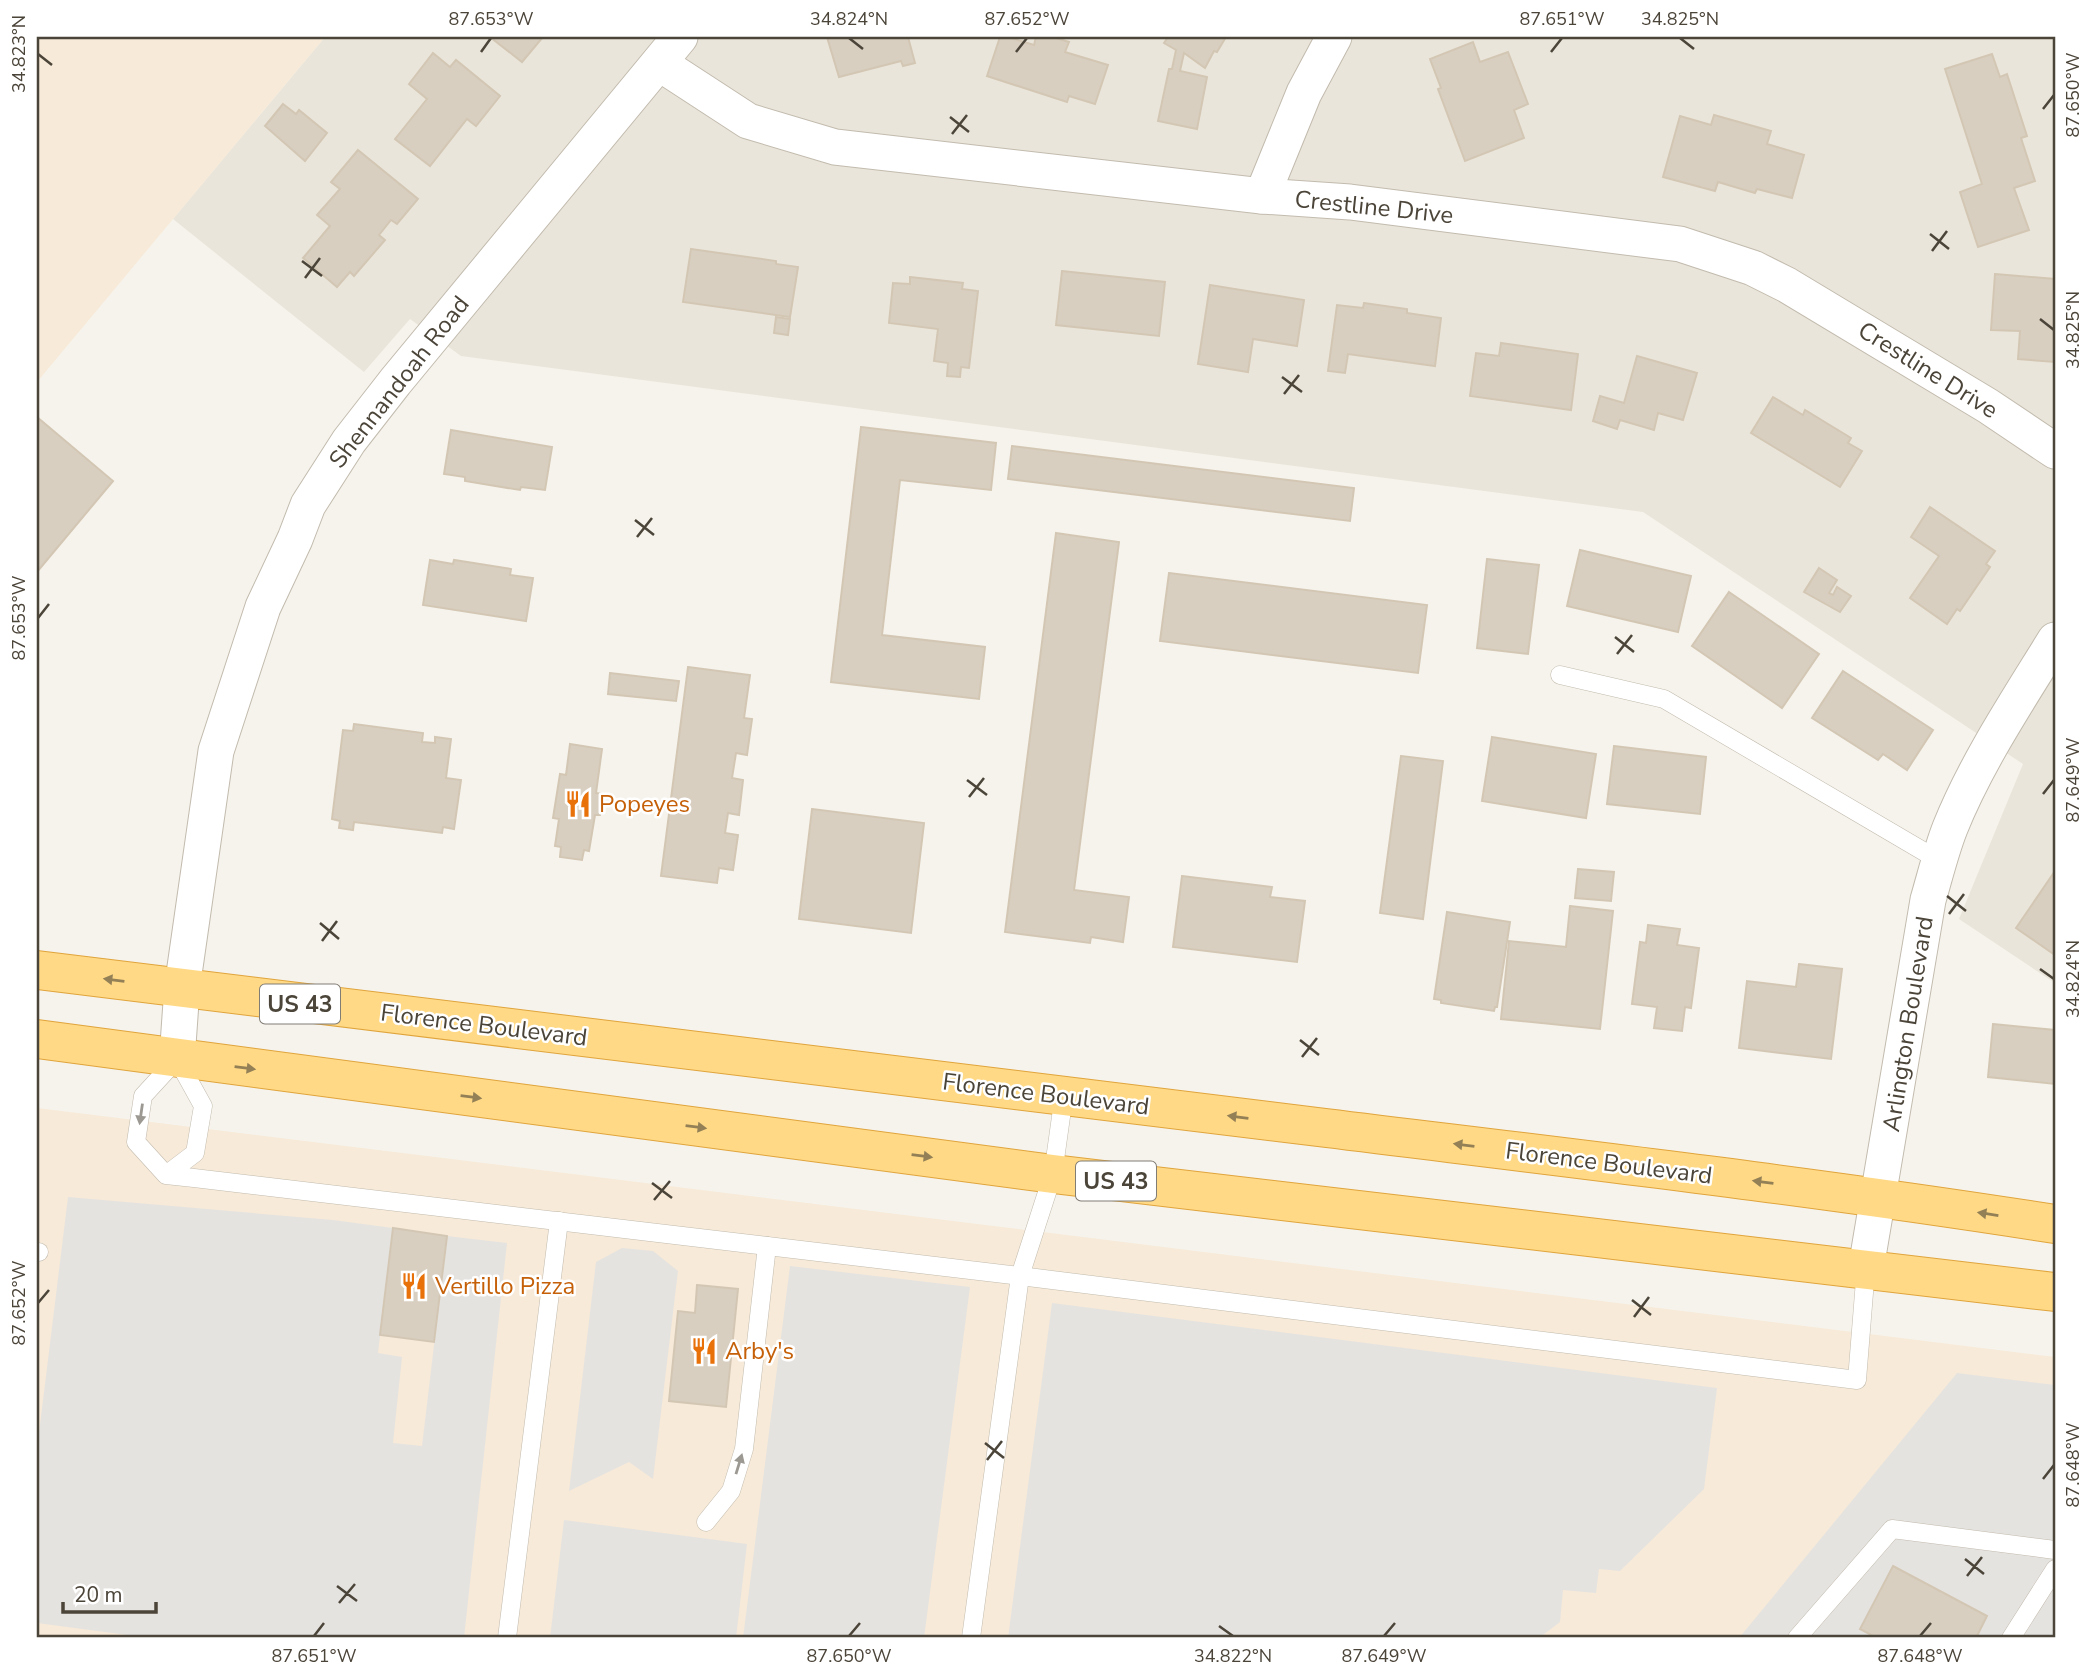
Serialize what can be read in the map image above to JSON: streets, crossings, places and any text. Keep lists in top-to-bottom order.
{
  "streets": {
    "highway": ["US 43", "Florence Boulevard"],
    "street": ["Crestline Drive", "Shennandoah Road", "Arlington Boulevard"]
  },
  "crossings": [
    ["Crestline Drive", "Shennandoah Road"],
    ["Shennandoah Road", "US 43"],
    ["Shennandoah Road", "Florence Boulevard"],
    ["US 43", "Arlington Boulevard"],
    ["Arlington Boulevard", "Florence Boulevard"]
  ],
  "places": {
    "restaurant": ["Popeyes", "Vertillo Pizza", "Arby's"]
  },
  "scale_bar": "20 m",
  "coordinates": [
    "87.653°W",
    "34.824°N",
    "87.652°W",
    "87.651°W",
    "34.825°N",
    "34.823°N",
    "87.650°W",
    "87.649°W",
    "87.648°W",
    "34.822°N"
  ]
}
